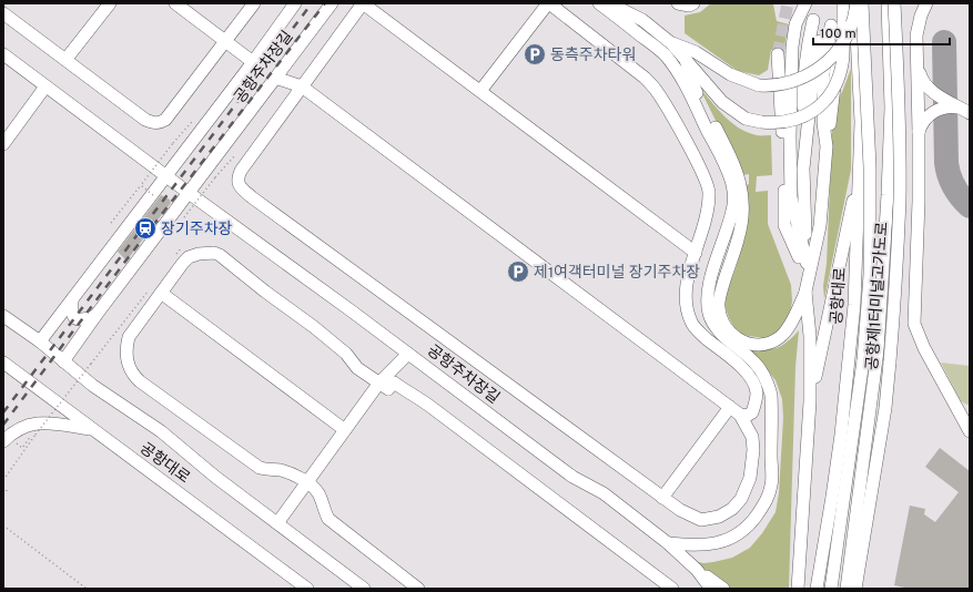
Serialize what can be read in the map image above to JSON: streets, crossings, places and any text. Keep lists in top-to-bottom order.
{
  "streets": {
    "street": ["공항주차장길", "공항대로", "공항제1터미널고가도로"]
  },
  "places": {
    "parking": ["동측주차타워", "제1여객터미널 장기주차장"],
    "station": ["장기주차장"]
  },
  "scale_bar": "100 m"
}
